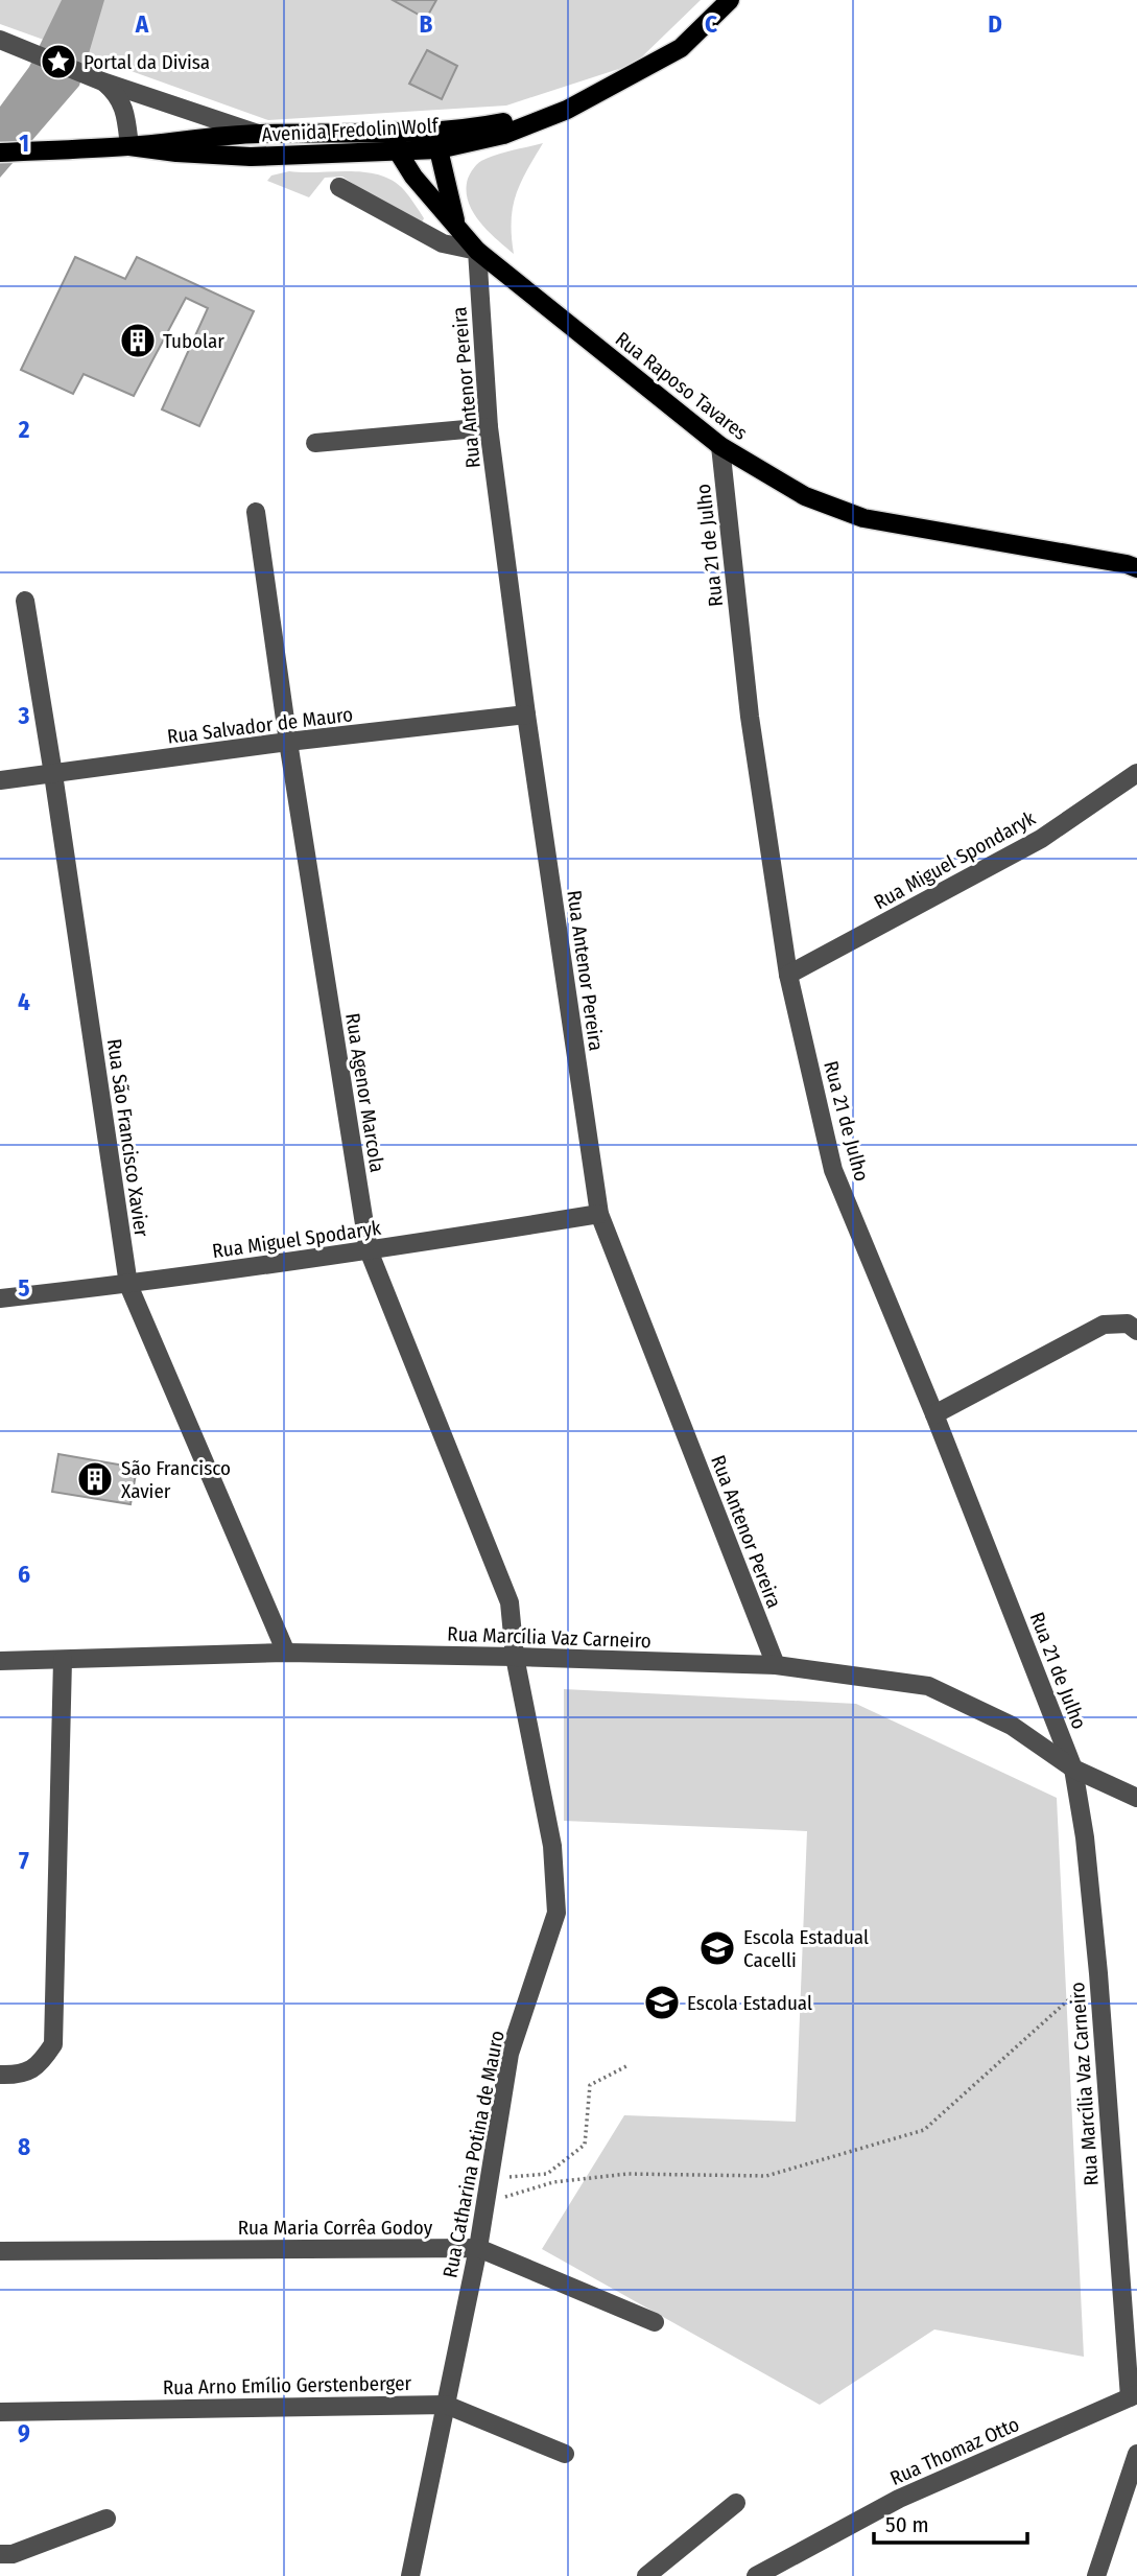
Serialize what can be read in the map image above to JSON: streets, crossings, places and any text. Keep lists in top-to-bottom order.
{
  "streets": {
    "main road": ["Avenida Fredolin Wolf", "Rua Raposo Tavares"],
    "street": [
      "Rua Antenor Pereira",
      "Rua 21 de Julho",
      "Rua Salvador de Mauro",
      "Rua Miguel Spondaryk",
      "Rua Agenor Marcola",
      "Rua São Francisco Xavier",
      "Rua Miguel Spodaryk",
      "Rua Marcília Vaz Carneiro",
      "Rua Catharina Potina de Mauro",
      "Rua Maria Corrêa Godoy",
      "Rua Arno Emílio Gerstenberger",
      "Rua Thomaz Otto"
    ]
  },
  "crossings": [
    ["Avenida Fredolin Wolf", "Rua Raposo Tavares"],
    ["Rua Raposo Tavares", "Rua Antenor Pereira"],
    ["Rua Raposo Tavares", "Rua 21 de Julho"],
    ["Rua Antenor Pereira", "Rua Salvador de Mauro"],
    ["Rua Antenor Pereira", "Rua Miguel Spodaryk"],
    ["Rua Antenor Pereira", "Rua Marcília Vaz Carneiro"],
    ["Rua 21 de Julho", "Rua Miguel Spondaryk"],
    ["Rua 21 de Julho", "Rua Marcília Vaz Carneiro"],
    ["Rua Salvador de Mauro", "Rua Agenor Marcola"],
    ["Rua Salvador de Mauro", "Rua São Francisco Xavier"],
    ["Rua Agenor Marcola", "Rua Miguel Spodaryk"],
    ["Rua Agenor Marcola", "Rua Marcília Vaz Carneiro"],
    ["Rua Agenor Marcola", "Rua Catharina Potina de Mauro"],
    ["Rua São Francisco Xavier", "Rua Miguel Spodaryk"],
    ["Rua São Francisco Xavier", "Rua Marcília Vaz Carneiro"],
    ["Rua Marcília Vaz Carneiro", "Rua Catharina Potina de Mauro"],
    ["Rua Marcília Vaz Carneiro", "Rua Thomaz Otto"],
    ["Rua Catharina Potina de Mauro", "Rua Maria Corrêa Godoy"],
    ["Rua Catharina Potina de Mauro", "Rua Arno Emílio Gerstenberger"]
  ],
  "places": {
    "place": ["Portal da Divisa"],
    "building": ["Tubolar", "São Francisco Xavier"],
    "school or university": ["Escola Estadual Cacelli", "Escola Estadual"]
  },
  "scale_bar": "50 m",
  "grid": {
    "columns": [
      "A",
      "B",
      "C",
      "D"
    ],
    "rows": [
      "1",
      "2",
      "3",
      "4",
      "5",
      "6",
      "7",
      "8",
      "9"
    ]
  }
}
